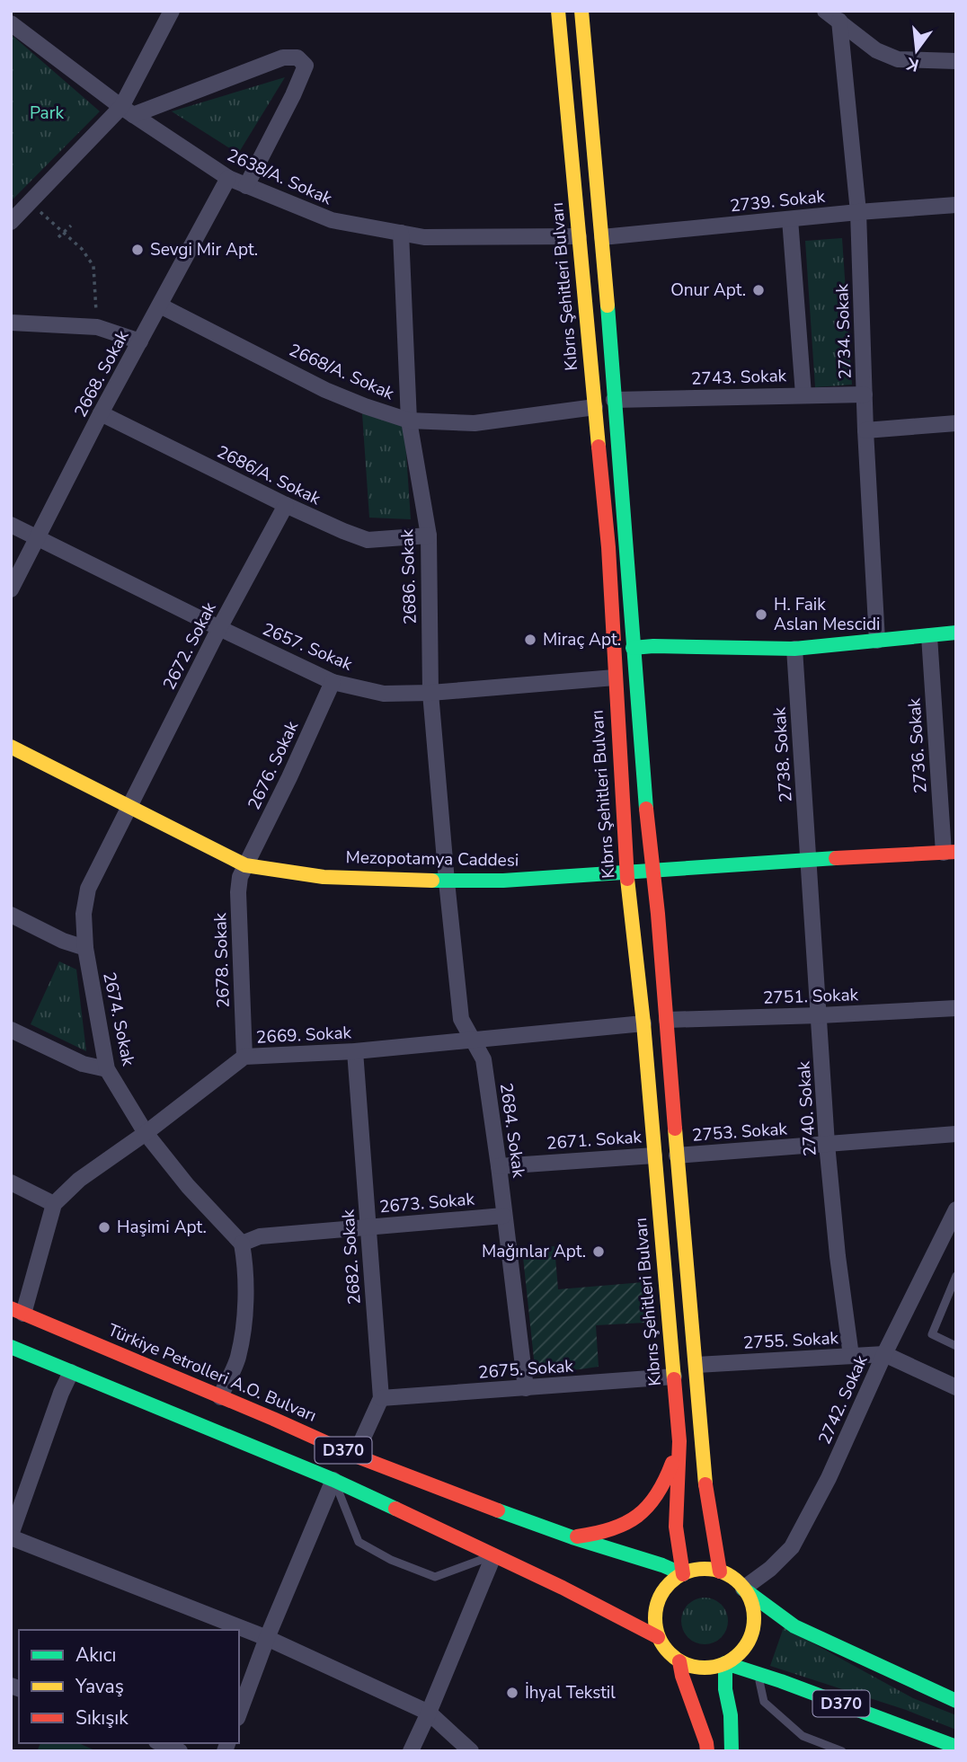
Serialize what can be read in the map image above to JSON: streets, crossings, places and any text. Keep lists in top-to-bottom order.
{
  "streets": {
    "main road": [
      "Kıbrıs Şehitleri Bulvarı",
      "Mezopotamya Caddesi",
      "Türkiye Petrolleri A.O. Bulvarı",
      "D370"
    ],
    "street": [
      "2638/A. Sokak",
      "2739. Sokak",
      "2734. Sokak",
      "2668/A. Sokak",
      "2668. Sokak",
      "2743. Sokak",
      "2686/A. Sokak",
      "2686. Sokak",
      "2672. Sokak",
      "2657. Sokak",
      "2736. Sokak",
      "2738. Sokak",
      "2676. Sokak",
      "2678. Sokak",
      "2751. Sokak",
      "2674. Sokak",
      "2669. Sokak",
      "2740. Sokak",
      "2684. Sokak",
      "2753. Sokak",
      "2671. Sokak",
      "2673. Sokak",
      "2682. Sokak",
      "2755. Sokak",
      "2675. Sokak",
      "2742. Sokak"
    ]
  },
  "crossings": [
    ["2638/A. Sokak", "Kıbrıs Şehitleri Bulvarı"],
    ["2638/A. Sokak", "2668. Sokak"],
    ["2638/A. Sokak", "2686. Sokak"],
    ["2739. Sokak", "2734. Sokak"],
    ["Kıbrıs Şehitleri Bulvarı", "2668/A. Sokak"],
    ["Kıbrıs Şehitleri Bulvarı", "2657. Sokak"],
    ["Kıbrıs Şehitleri Bulvarı", "Mezopotamya Caddesi"],
    ["Kıbrıs Şehitleri Bulvarı", "2669. Sokak"],
    ["Kıbrıs Şehitleri Bulvarı", "2671. Sokak"],
    ["Kıbrıs Şehitleri Bulvarı", "2675. Sokak"],
    ["Kıbrıs Şehitleri Bulvarı", "Türkiye Petrolleri A.O. Bulvarı"],
    ["Kıbrıs Şehitleri Bulvarı", "2742. Sokak"],
    ["Kıbrıs Şehitleri Bulvarı", "D370"],
    ["2734. Sokak", "2743. Sokak"],
    ["2668/A. Sokak", "2668. Sokak"],
    ["2668/A. Sokak", "2686. Sokak"],
    ["2668. Sokak", "2686/A. Sokak"],
    ["2668. Sokak", "2657. Sokak"],
    ["2686/A. Sokak", "2686. Sokak"],
    ["2686/A. Sokak", "2672. Sokak"],
    ["2686. Sokak", "2657. Sokak"],
    ["2686. Sokak", "Mezopotamya Caddesi"],
    ["2686. Sokak", "2684. Sokak"],
    ["2672. Sokak", "2657. Sokak"],
    ["2672. Sokak", "Mezopotamya Caddesi"],
    ["2672. Sokak", "2674. Sokak"],
    ["2657. Sokak", "2676. Sokak"],
    ["2736. Sokak", "Mezopotamya Caddesi"],
    ["2738. Sokak", "Mezopotamya Caddesi"],
    ["2738. Sokak", "2740. Sokak"],
    ["2676. Sokak", "Mezopotamya Caddesi"],
    ["2676. Sokak", "2678. Sokak"],
    ["Mezopotamya Caddesi", "2678. Sokak"],
    ["Mezopotamya Caddesi", "2674. Sokak"],
    ["Mezopotamya Caddesi", "2740. Sokak"],
    ["Mezopotamya Caddesi", "2684. Sokak"],
    ["2678. Sokak", "2669. Sokak"],
    ["2751. Sokak", "2740. Sokak"],
    ["2674. Sokak", "2669. Sokak"],
    ["2674. Sokak", "2673. Sokak"],
    ["2669. Sokak", "2684. Sokak"],
    ["2669. Sokak", "2682. Sokak"],
    ["2740. Sokak", "2753. Sokak"],
    ["2740. Sokak", "2755. Sokak"],
    ["2684. Sokak", "2671. Sokak"],
    ["2684. Sokak", "2673. Sokak"],
    ["2684. Sokak", "2675. Sokak"],
    ["2673. Sokak", "2682. Sokak"],
    ["2682. Sokak", "2675. Sokak"],
    ["2682. Sokak", "Türkiye Petrolleri A.O. Bulvarı"],
    ["2755. Sokak", "2742. Sokak"],
    ["Türkiye Petrolleri A.O. Bulvarı", "2742. Sokak"],
    ["Türkiye Petrolleri A.O. Bulvarı", "D370"],
    ["2742. Sokak", "D370"]
  ],
  "parks": ["Park"],
  "places": [
    "Sevgi Mir Apt.",
    "Onur Apt.",
    "H. Faik Aslan Mescidi",
    "Miraç Apt.",
    "Haşimi Apt.",
    "Mağınlar Apt.",
    "İhyal Tekstil"
  ],
  "legend": ["Akıcı", "Yavaş", "Sıkışık"],
  "north": "bottom"
}
